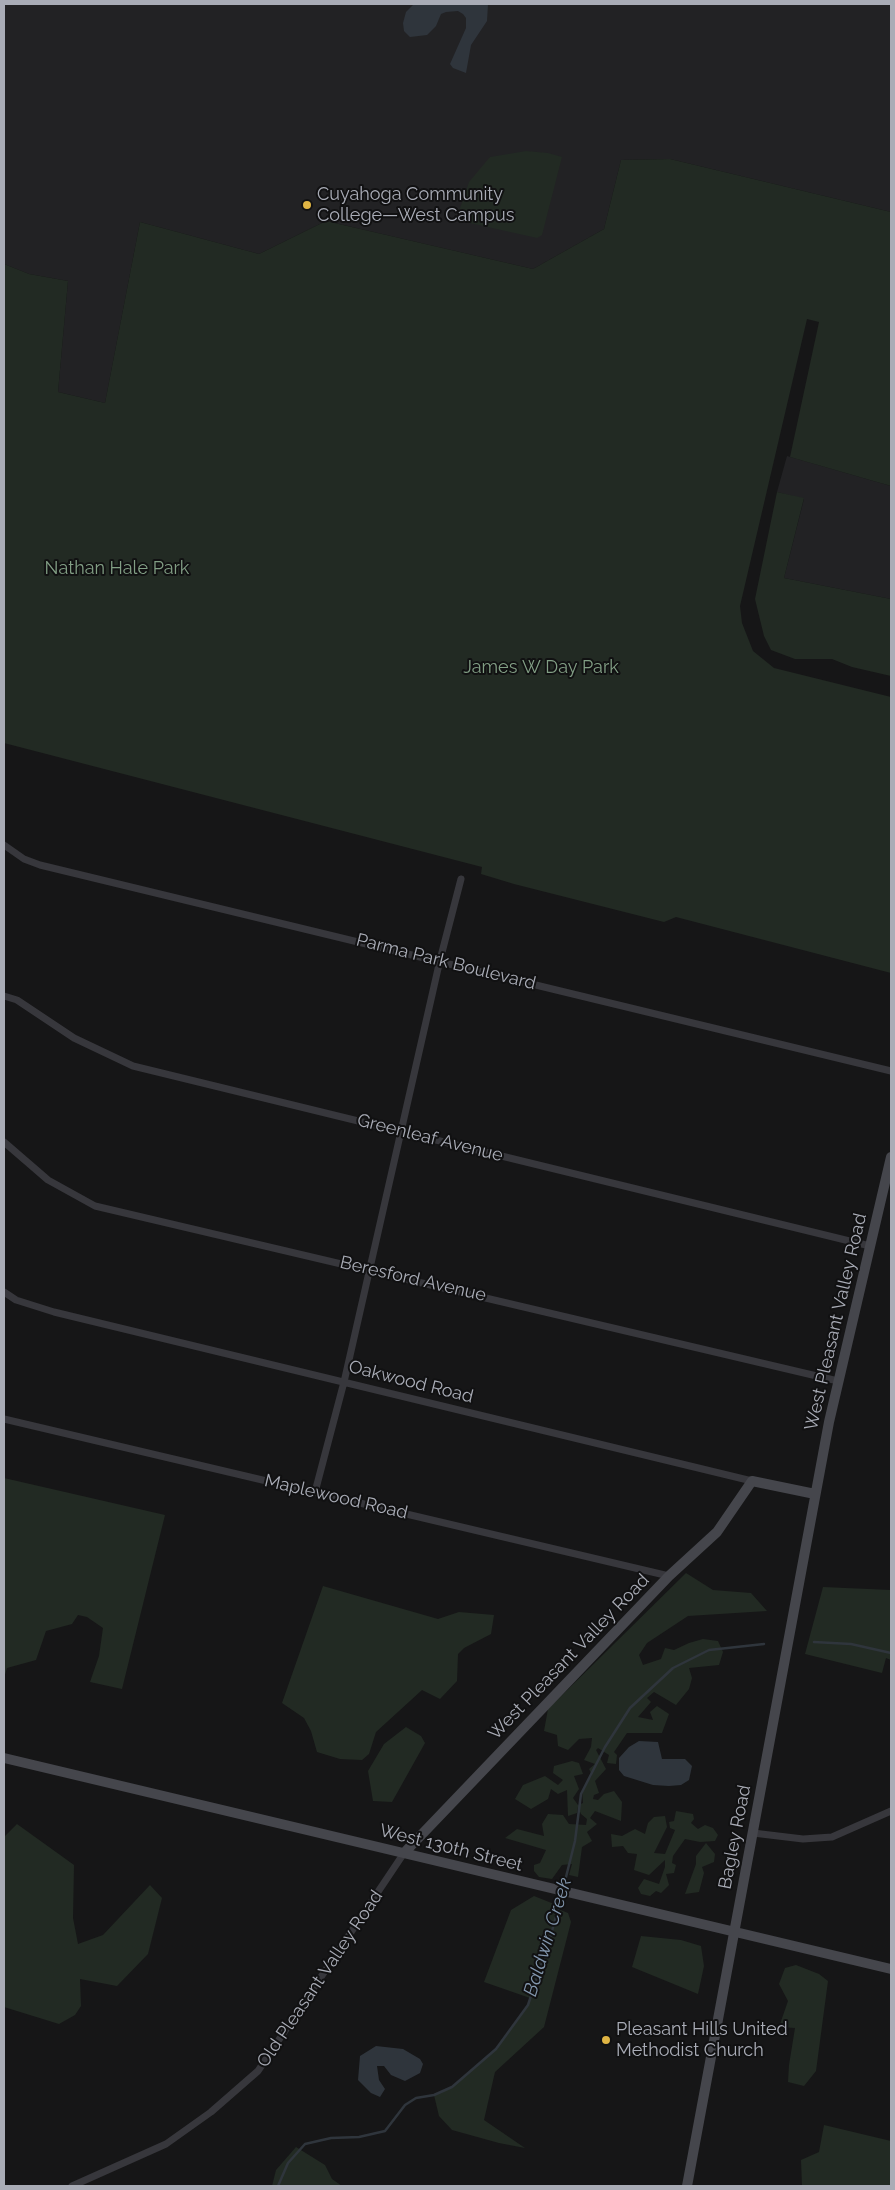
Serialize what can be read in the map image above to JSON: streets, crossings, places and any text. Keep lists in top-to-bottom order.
{
  "streets": {
    "main road": [
      "West Pleasant Valley Road",
      "Oakwood Road",
      "Bagley Road",
      "West 130th Street"
    ],
    "street": [
      "Parma Park Boulevard",
      "Greenleaf Avenue",
      "Beresford Avenue",
      "Maplewood Road",
      "Old Pleasant Valley Road"
    ]
  },
  "crossings": [
    ["Greenleaf Avenue", "West Pleasant Valley Road"],
    ["Beresford Avenue", "West Pleasant Valley Road"],
    ["West Pleasant Valley Road", "Oakwood Road"],
    ["West Pleasant Valley Road", "Maplewood Road"],
    ["West Pleasant Valley Road", "Bagley Road"],
    ["West Pleasant Valley Road", "West 130th Street"],
    ["West Pleasant Valley Road", "Old Pleasant Valley Road"],
    ["Oakwood Road", "Bagley Road"],
    ["Bagley Road", "West 130th Street"],
    ["West 130th Street", "Old Pleasant Valley Road"]
  ],
  "water": ["Baldwin Creek"],
  "parks": ["Nathan Hale Park", "James W Day Park"],
  "places": ["Cuyahoga Community College—West Campus", "Pleasant Hills United Methodist Church"]
}
